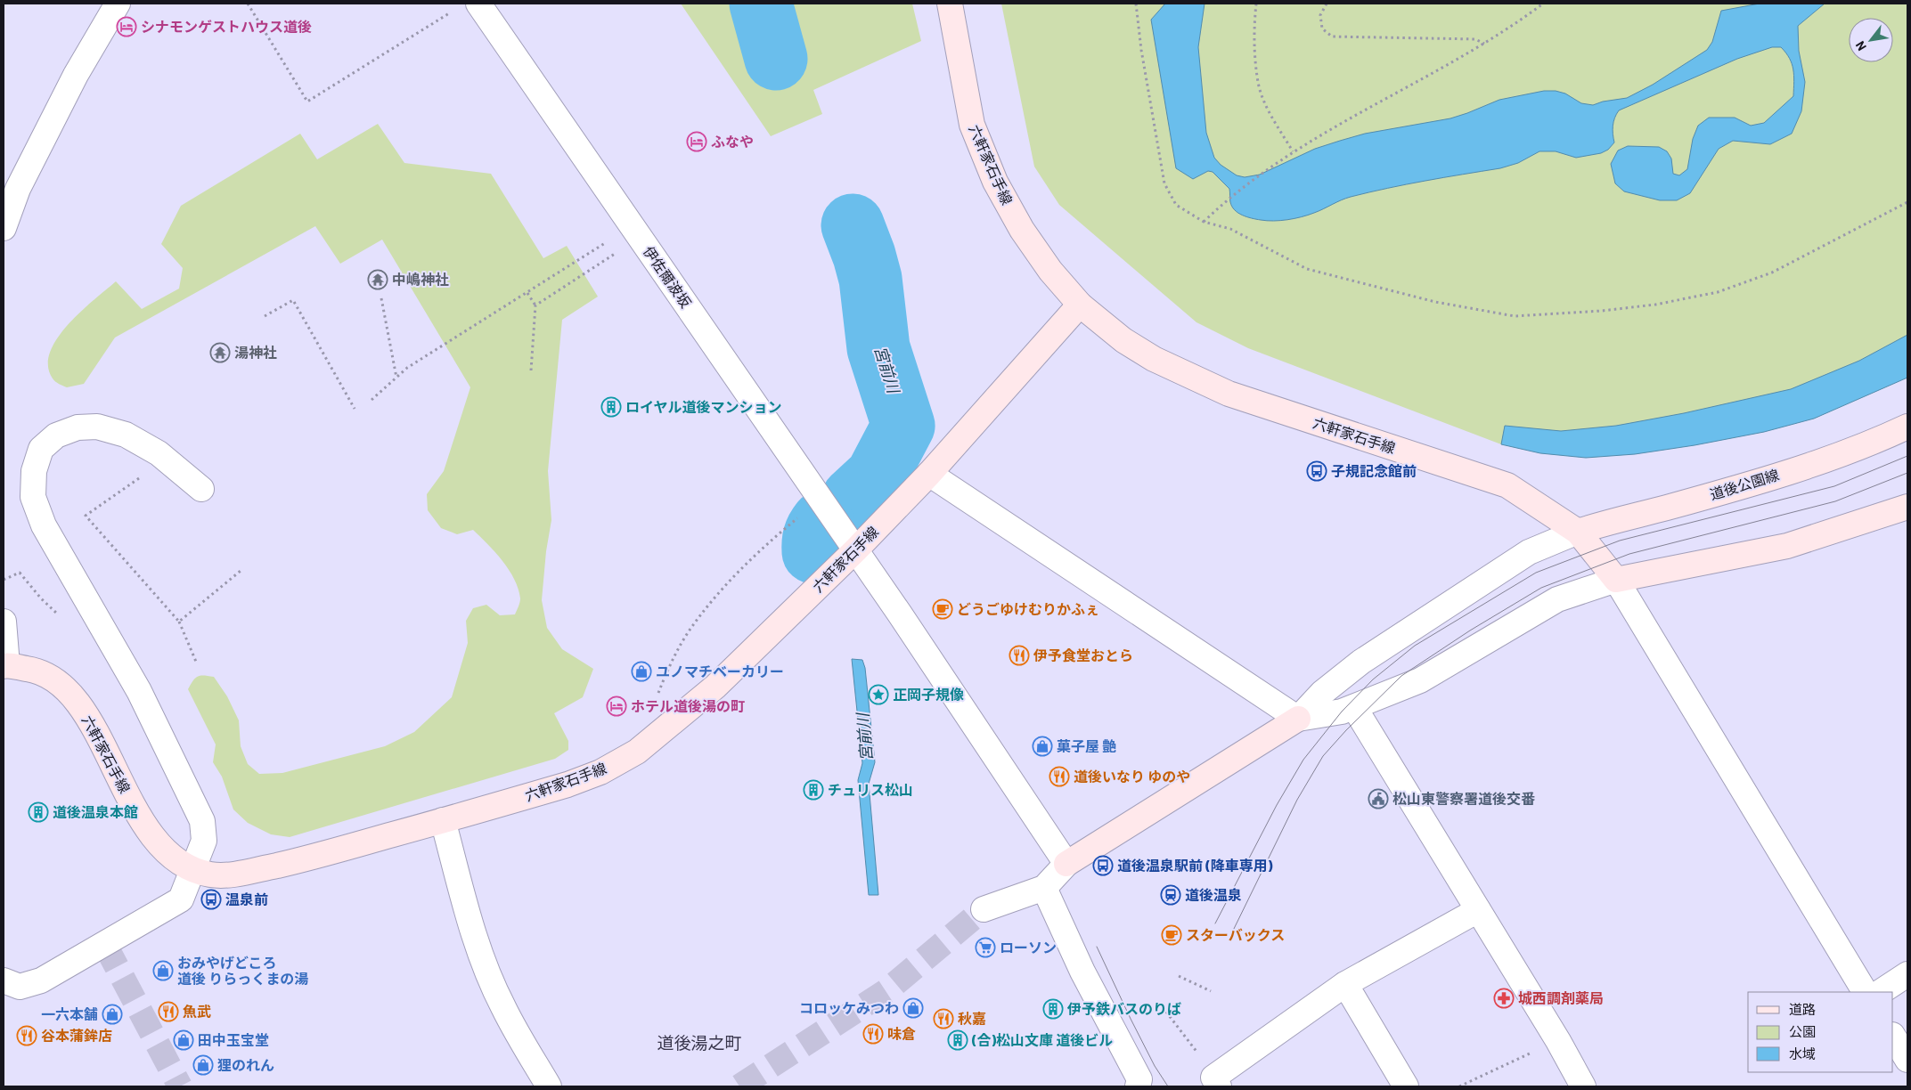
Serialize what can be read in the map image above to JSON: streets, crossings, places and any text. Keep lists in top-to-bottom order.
{
  "streets": {
    "main road": ["六軒家石手線", "道後公園線"],
    "street": ["伊佐爾波坂"]
  },
  "crossings": [
    ["六軒家石手線", "伊佐爾波坂"],
    ["六軒家石手線", "道後公園線"]
  ],
  "districts": ["道後湯之町"],
  "water": ["宮前川"],
  "places": {
    "hotel": ["シナモンゲストハウス道後", "ふなや", "ホテル道後湯の町"],
    "temple": ["中嶋神社", "湯神社"],
    "building": [
      "ロイヤル道後マンション",
      "チュリス松山",
      "道後温泉本館",
      "伊予鉄バスのりば",
      "(合)松山文庫 道後ビル"
    ],
    "bus stop": ["子規記念館前", "道後温泉駅前 (降車専用)", "温泉前"],
    "cafe": ["どうごゆけむりかふぇ", "スターバックス"],
    "restaurant": [
      "伊予食堂おとら",
      "道後いなり ゆのや",
      "魚武",
      "秋嘉",
      "味倉",
      "谷本蒲鉾店"
    ],
    "shop": [
      "ユノマチベーカリー",
      "菓子屋 艶",
      "おみやげどころ 道後 りらっくまの湯",
      "コロッケみつわ",
      "一六本舗",
      "田中玉宝堂",
      "狸のれん"
    ],
    "place": ["正岡子規像"],
    "public building": ["松山東警察署道後交番"],
    "station": ["道後温泉"],
    "supermarket": ["ローソン"],
    "pharmacy": ["城西調剤薬局"]
  },
  "legend": ["道路", "公園", "水域"],
  "north": "bottom left"
}
